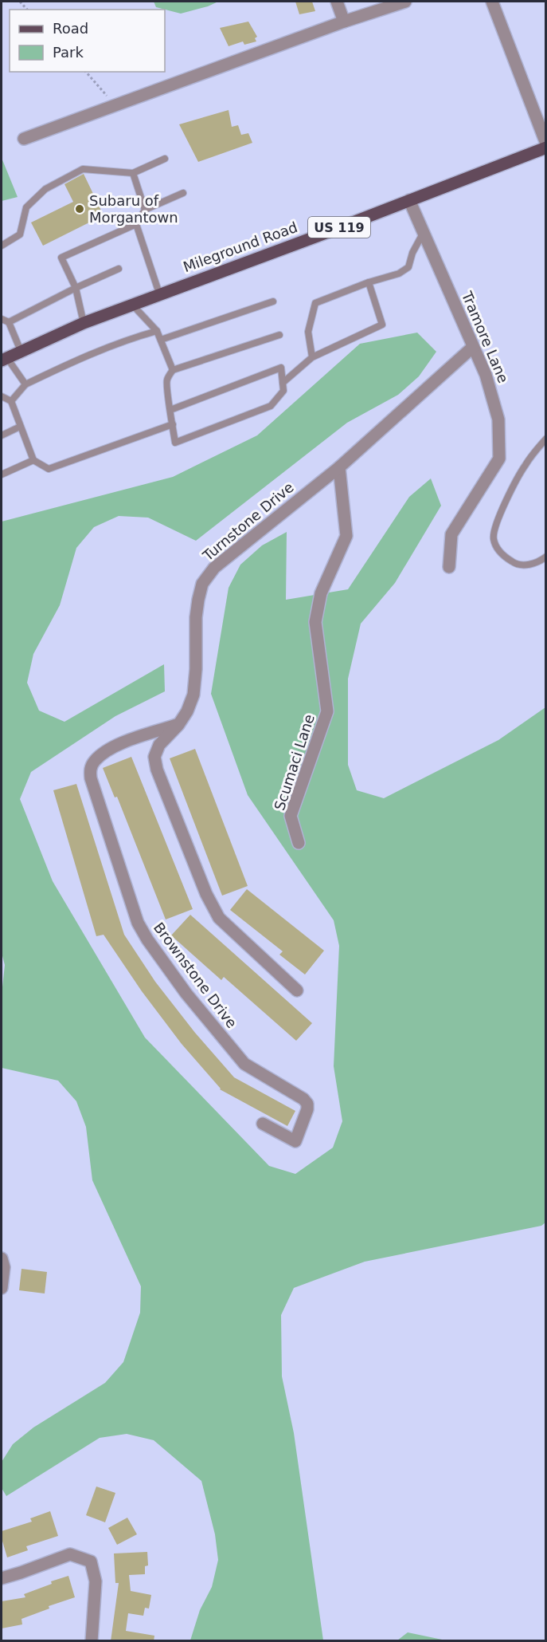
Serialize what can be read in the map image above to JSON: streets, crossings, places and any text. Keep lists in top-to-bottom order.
{
  "streets": {
    "main road": ["US 119", "Mileground Road"],
    "street": [
      "Tramore Lane",
      "Turnstone Drive",
      "Scumaci Lane",
      "Brownstone Drive"
    ]
  },
  "crossings": [
    ["Mileground Road", "Tramore Lane"],
    ["Tramore Lane", "Turnstone Drive"],
    ["Turnstone Drive", "Scumaci Lane"],
    ["Turnstone Drive", "Brownstone Drive"]
  ],
  "places": ["Subaru of Morgantown"],
  "legend": ["Road", "Park"]
}
